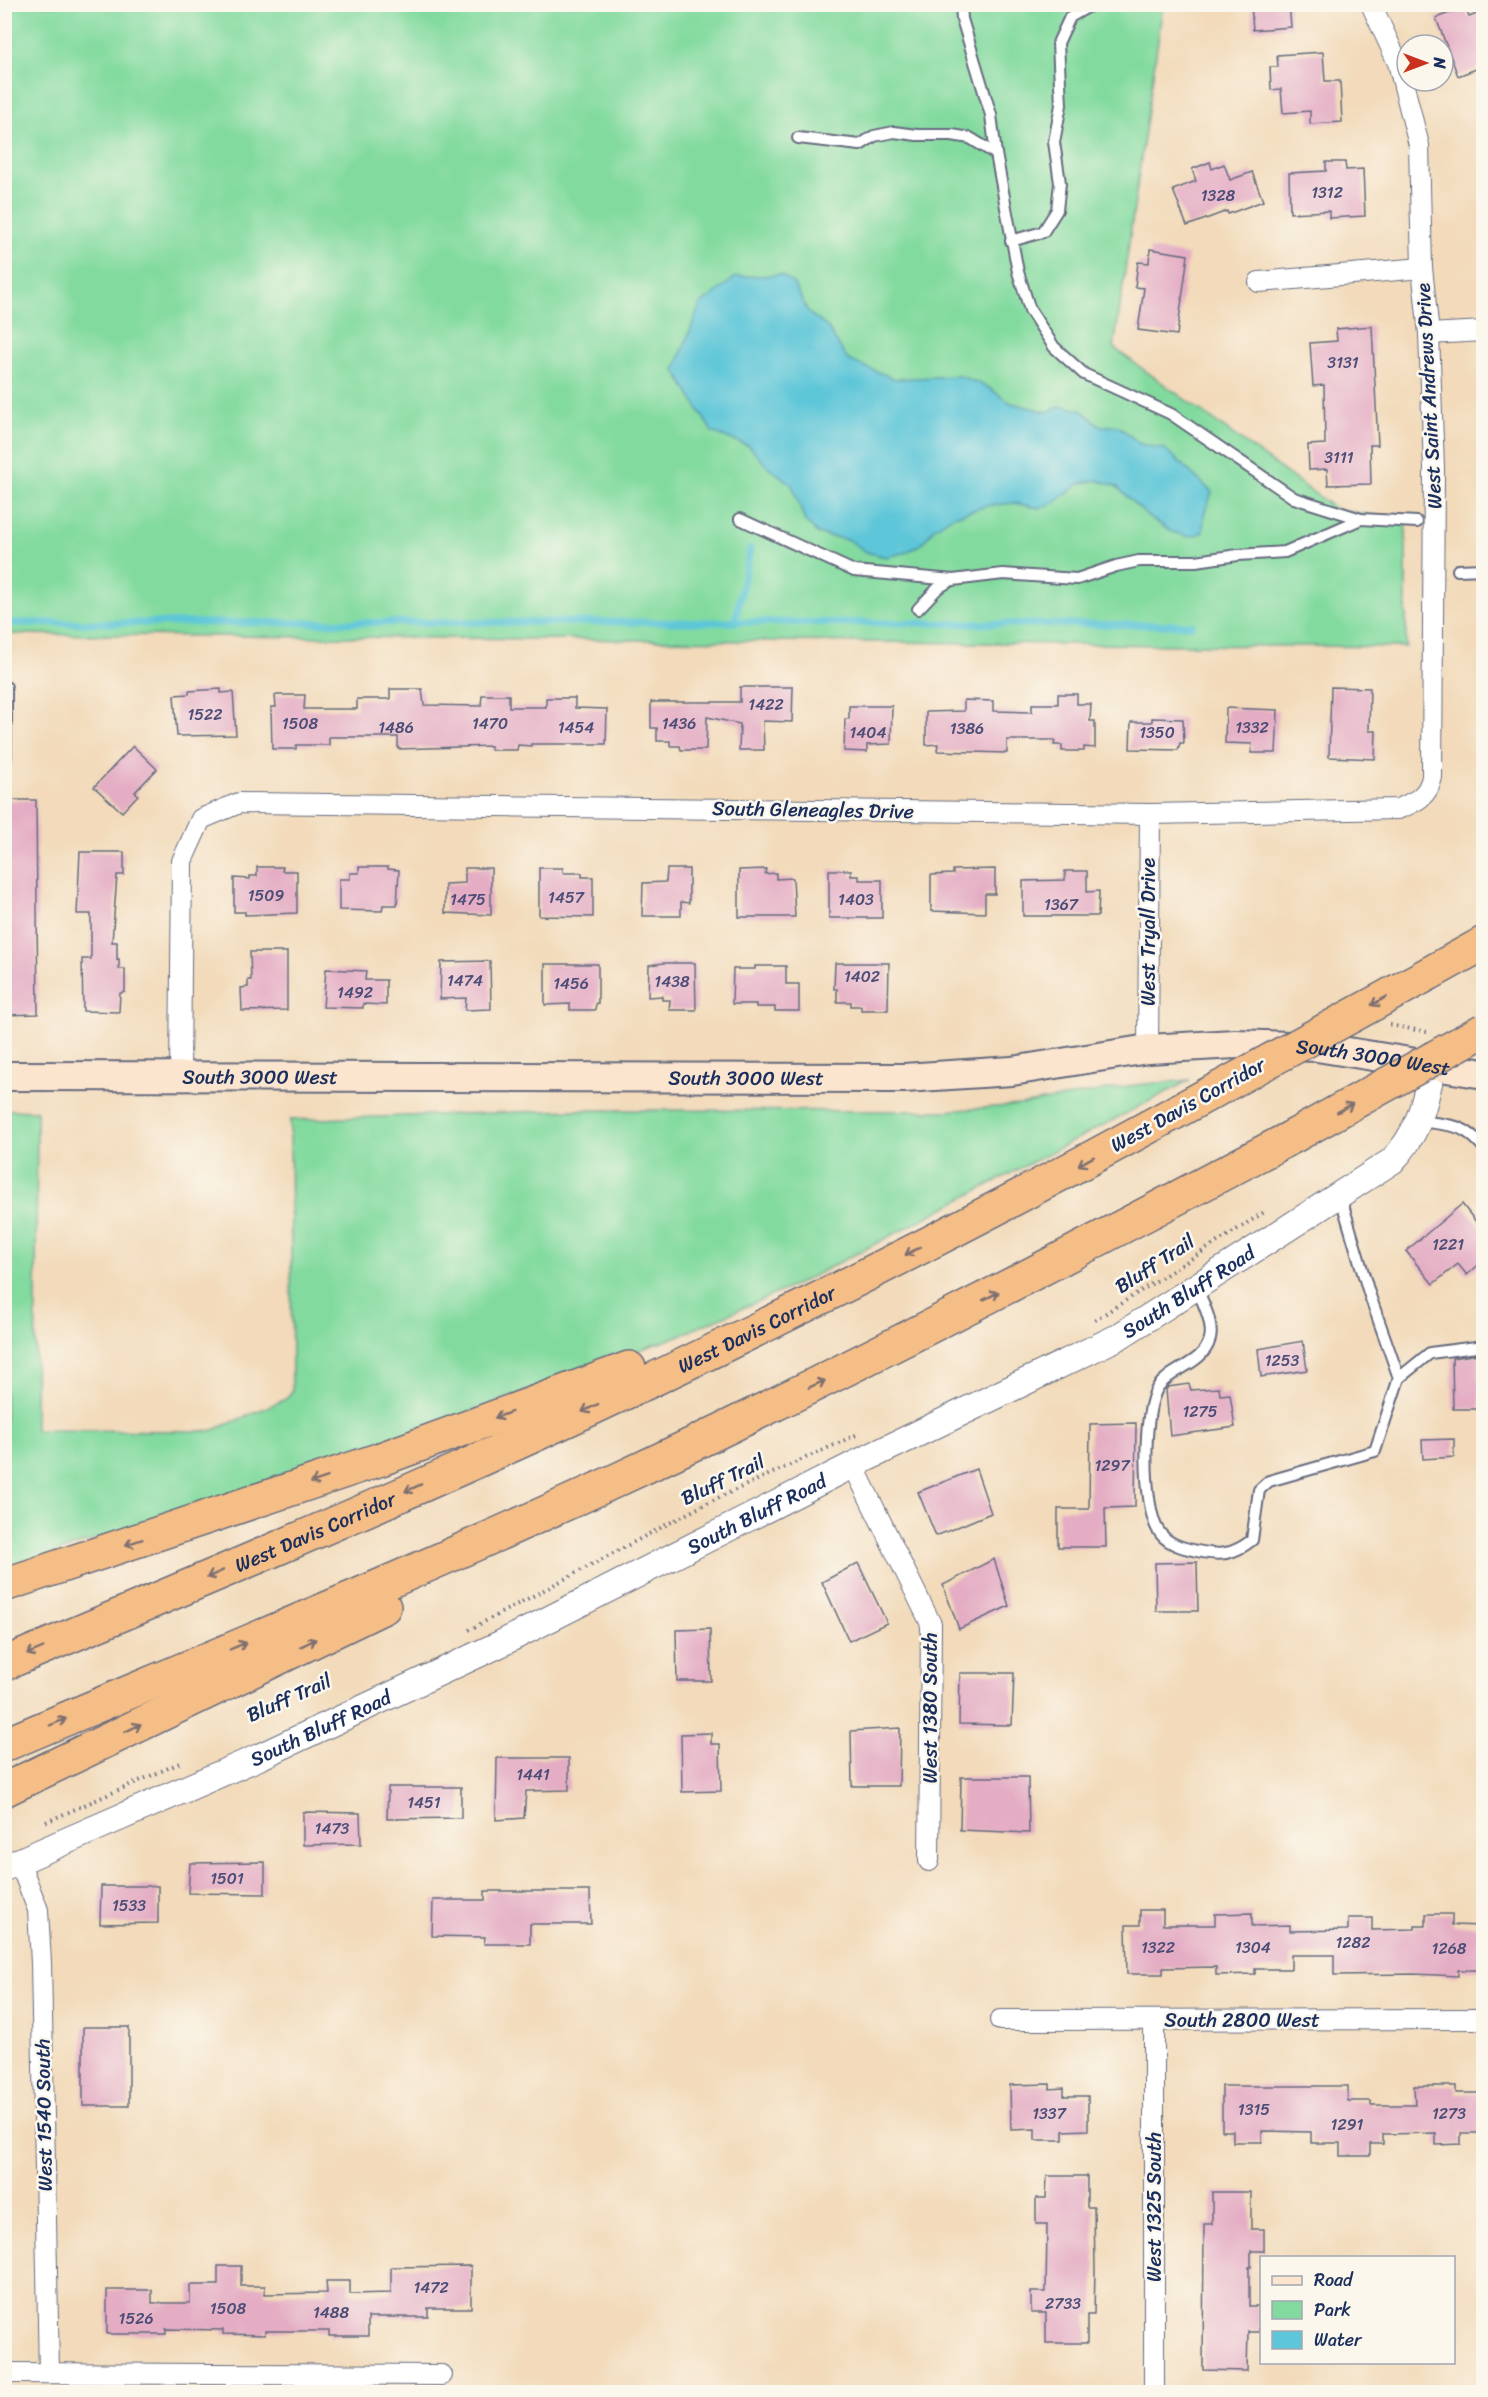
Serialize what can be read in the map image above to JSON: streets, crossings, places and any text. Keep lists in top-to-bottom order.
{
  "streets": {
    "highway": ["West Davis Corridor"],
    "main road": ["South 3000 West"],
    "street": [
      "West Saint Andrews Drive",
      "South Gleneagles Drive",
      "West Tryall Drive",
      "South Bluff Road",
      "West 1380 South",
      "South 2800 West",
      "West 1540 South",
      "West 1325 South"
    ],
    "path": ["Bluff Trail"]
  },
  "crossings": [
    ["West Saint Andrews Drive", "South Gleneagles Drive"],
    ["South Gleneagles Drive", "West Tryall Drive"],
    ["South Gleneagles Drive", "South 3000 West"],
    ["West Tryall Drive", "South 3000 West"],
    ["South 3000 West", "South Bluff Road"],
    ["South Bluff Road", "West 1380 South"],
    ["South Bluff Road", "West 1540 South"],
    ["South 2800 West", "West 1325 South"]
  ],
  "house_numbers": [
    "1312",
    "1328",
    "3131",
    "3111",
    "1422",
    "1522",
    "1508",
    "1470",
    "1436",
    "1486",
    "1454",
    "1332",
    "1386",
    "1404",
    "1350",
    "1509",
    "1457",
    "1475",
    "1403",
    "1367",
    "1402",
    "1474",
    "1438",
    "1456",
    "1492",
    "1221",
    "1253",
    "1275",
    "1297",
    "1441",
    "1451",
    "1473",
    "1501",
    "1533",
    "1282",
    "1322",
    "1304",
    "1268",
    "1315",
    "1337",
    "1273",
    "1291",
    "1472",
    "2733",
    "1508",
    "1488",
    "1526"
  ],
  "legend": ["Road", "Park", "Water"],
  "north": "right"
}
